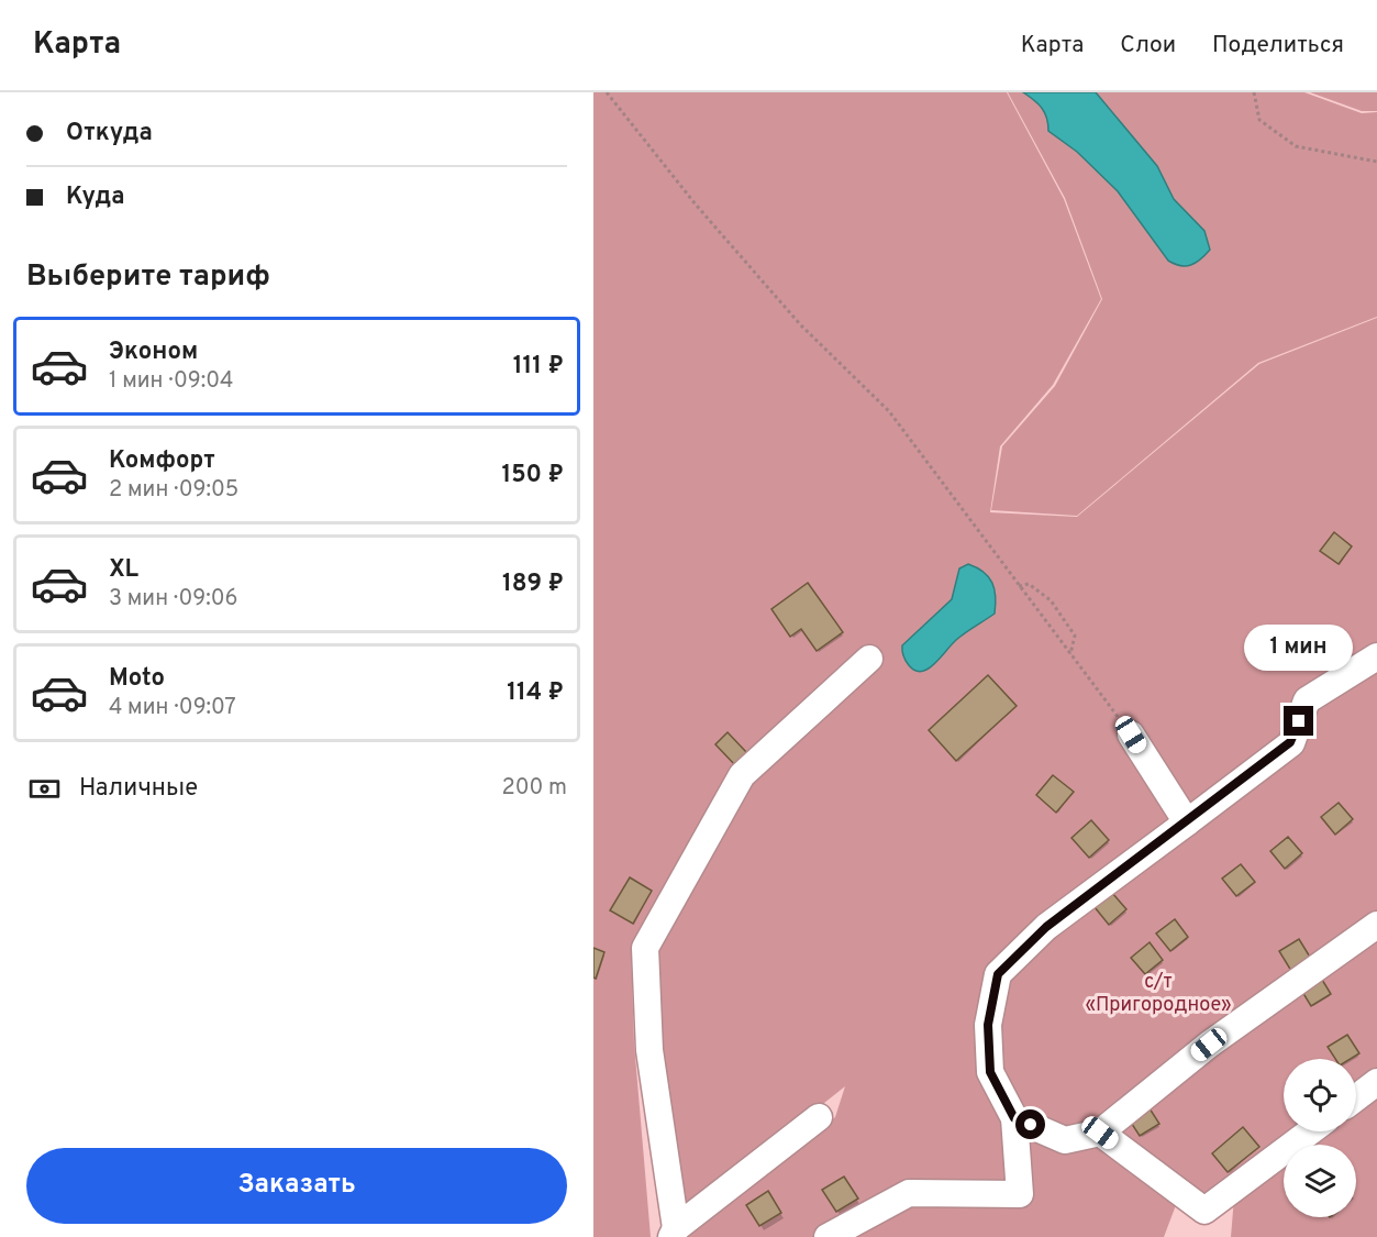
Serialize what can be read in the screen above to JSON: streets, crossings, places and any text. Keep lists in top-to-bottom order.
{
  "parks": ["с/т «Пригородное»"],
  "page": {
    "header": "Карта",
    "nav": ["Карта", "Слои", "Поделиться"],
    "banner": ["Откуда", "Куда"],
    "heading": "Выберите тариф",
    "list": [
      {
        "name": "Эконом",
        "note": "1 мин · 09:04",
        "value": "111 ₽"
      },
      {
        "name": "Комфорт",
        "note": "2 мин · 09:05",
        "value": "150 ₽"
      },
      {
        "name": "XL",
        "note": "3 мин · 09:06",
        "value": "189 ₽"
      },
      {
        "name": "Moto",
        "note": "4 мин · 09:07",
        "value": "114 ₽"
      }
    ],
    "bubble": "1 мин",
    "pay": ["Наличные", "200 m"],
    "buttons": "Заказать"
  }
}
